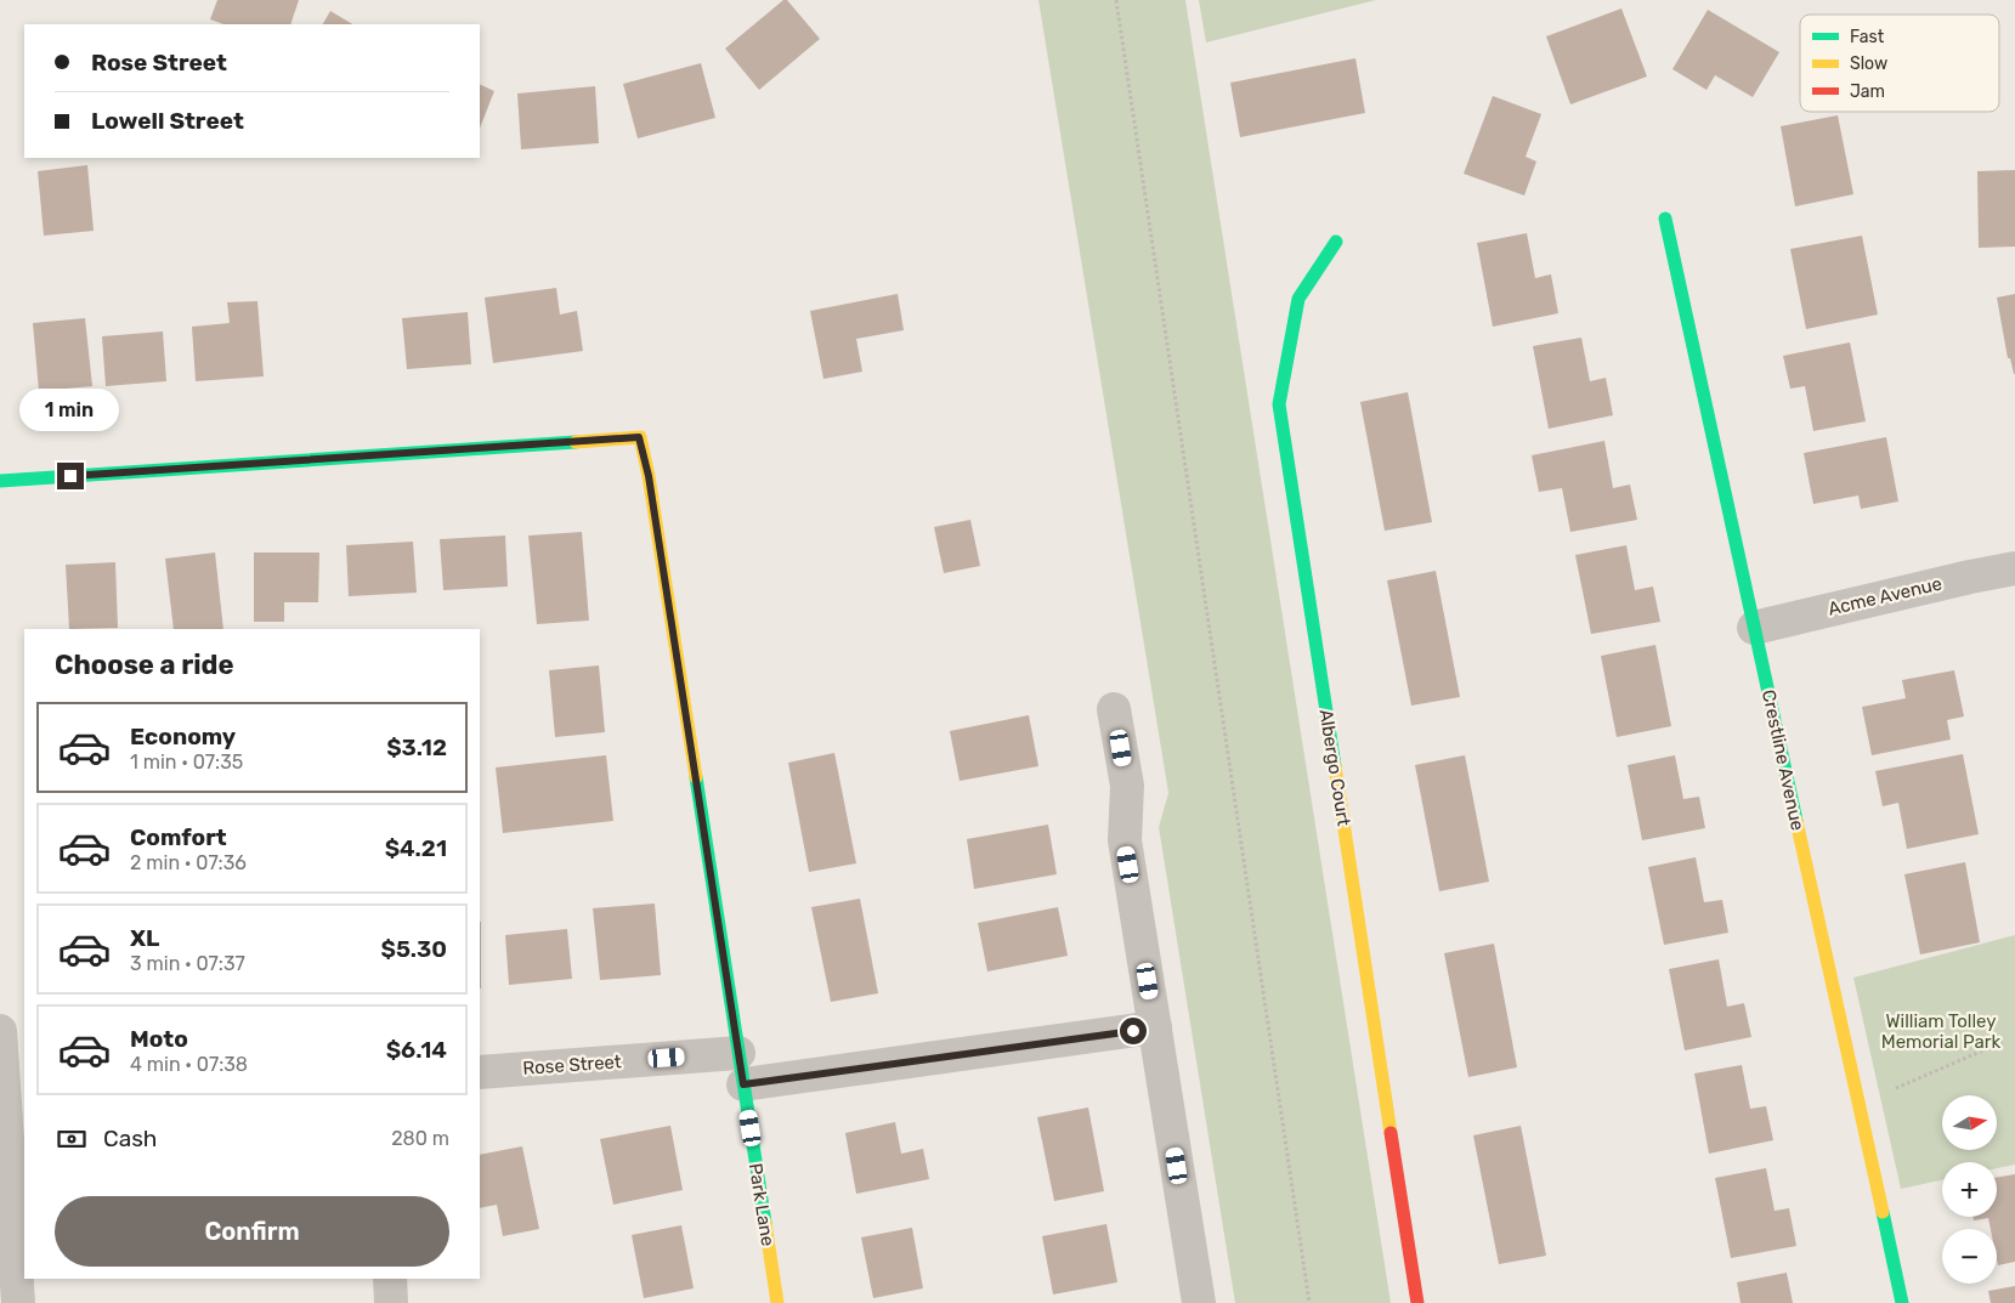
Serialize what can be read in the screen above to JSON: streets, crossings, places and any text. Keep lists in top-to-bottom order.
{
  "streets": {
    "street": [
      "Acme Avenue",
      "Crestline Avenue",
      "Albergo Court",
      "Rose Street",
      "Park Lane"
    ]
  },
  "crossings": [
    ["Acme Avenue", "Crestline Avenue"],
    ["Rose Street", "Park Lane"]
  ],
  "parks": ["William Tolley Memorial Park"],
  "legend": ["Fast", "Slow", "Jam"],
  "north": "right",
  "page": {
    "banner": ["Rose Street", "Lowell Street"],
    "bubble": "1 min",
    "heading": "Choose a ride",
    "list": [
      {
        "name": "Economy",
        "note": "1 min · 07:35",
        "value": "$3.12"
      },
      {
        "name": "Comfort",
        "note": "2 min · 07:36",
        "value": "$4.21"
      },
      {
        "name": "XL",
        "note": "3 min · 07:37",
        "value": "$5.30"
      },
      {
        "name": "Moto",
        "note": "4 min · 07:38",
        "value": "$6.14"
      }
    ],
    "map_buttons": ["+", "−"],
    "pay": ["Cash", "280 m"],
    "buttons": "Confirm"
  }
}
